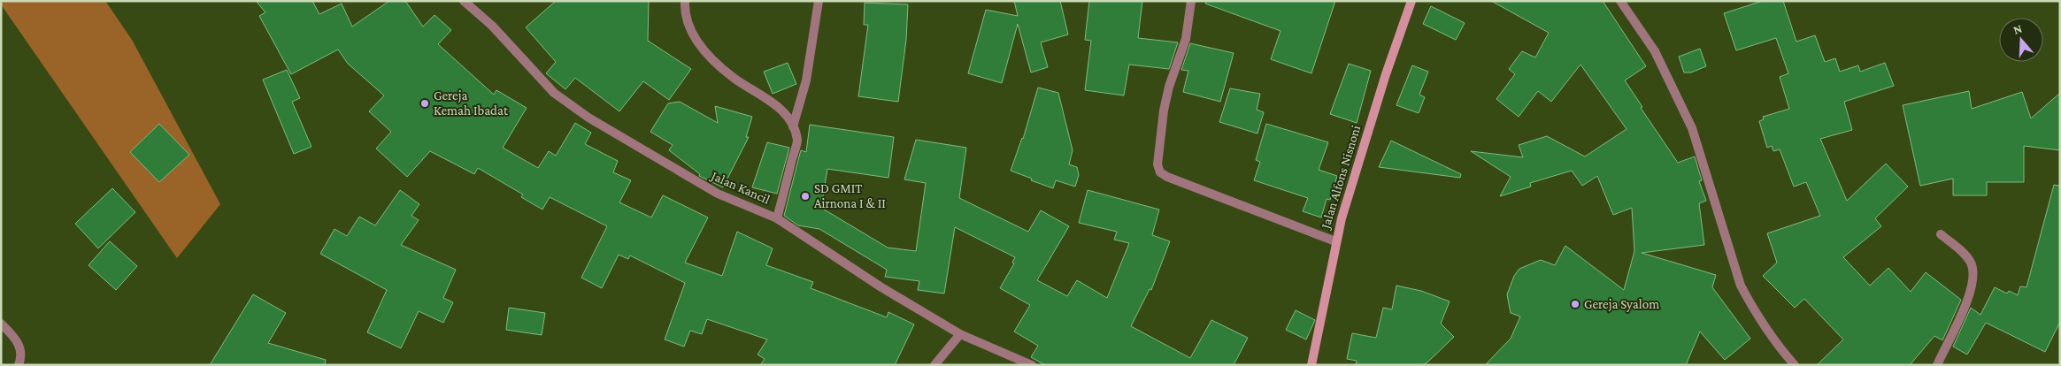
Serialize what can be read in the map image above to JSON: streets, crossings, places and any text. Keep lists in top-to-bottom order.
{
  "streets": {
    "main road": ["Jalan Alfons Nisnoni"],
    "street": ["Jalan Kancil"]
  },
  "places": ["Gereja Kemah Ibadat", "SD GMIT Airnona I & II", "Gereja Syalom"],
  "north": "top"
}
